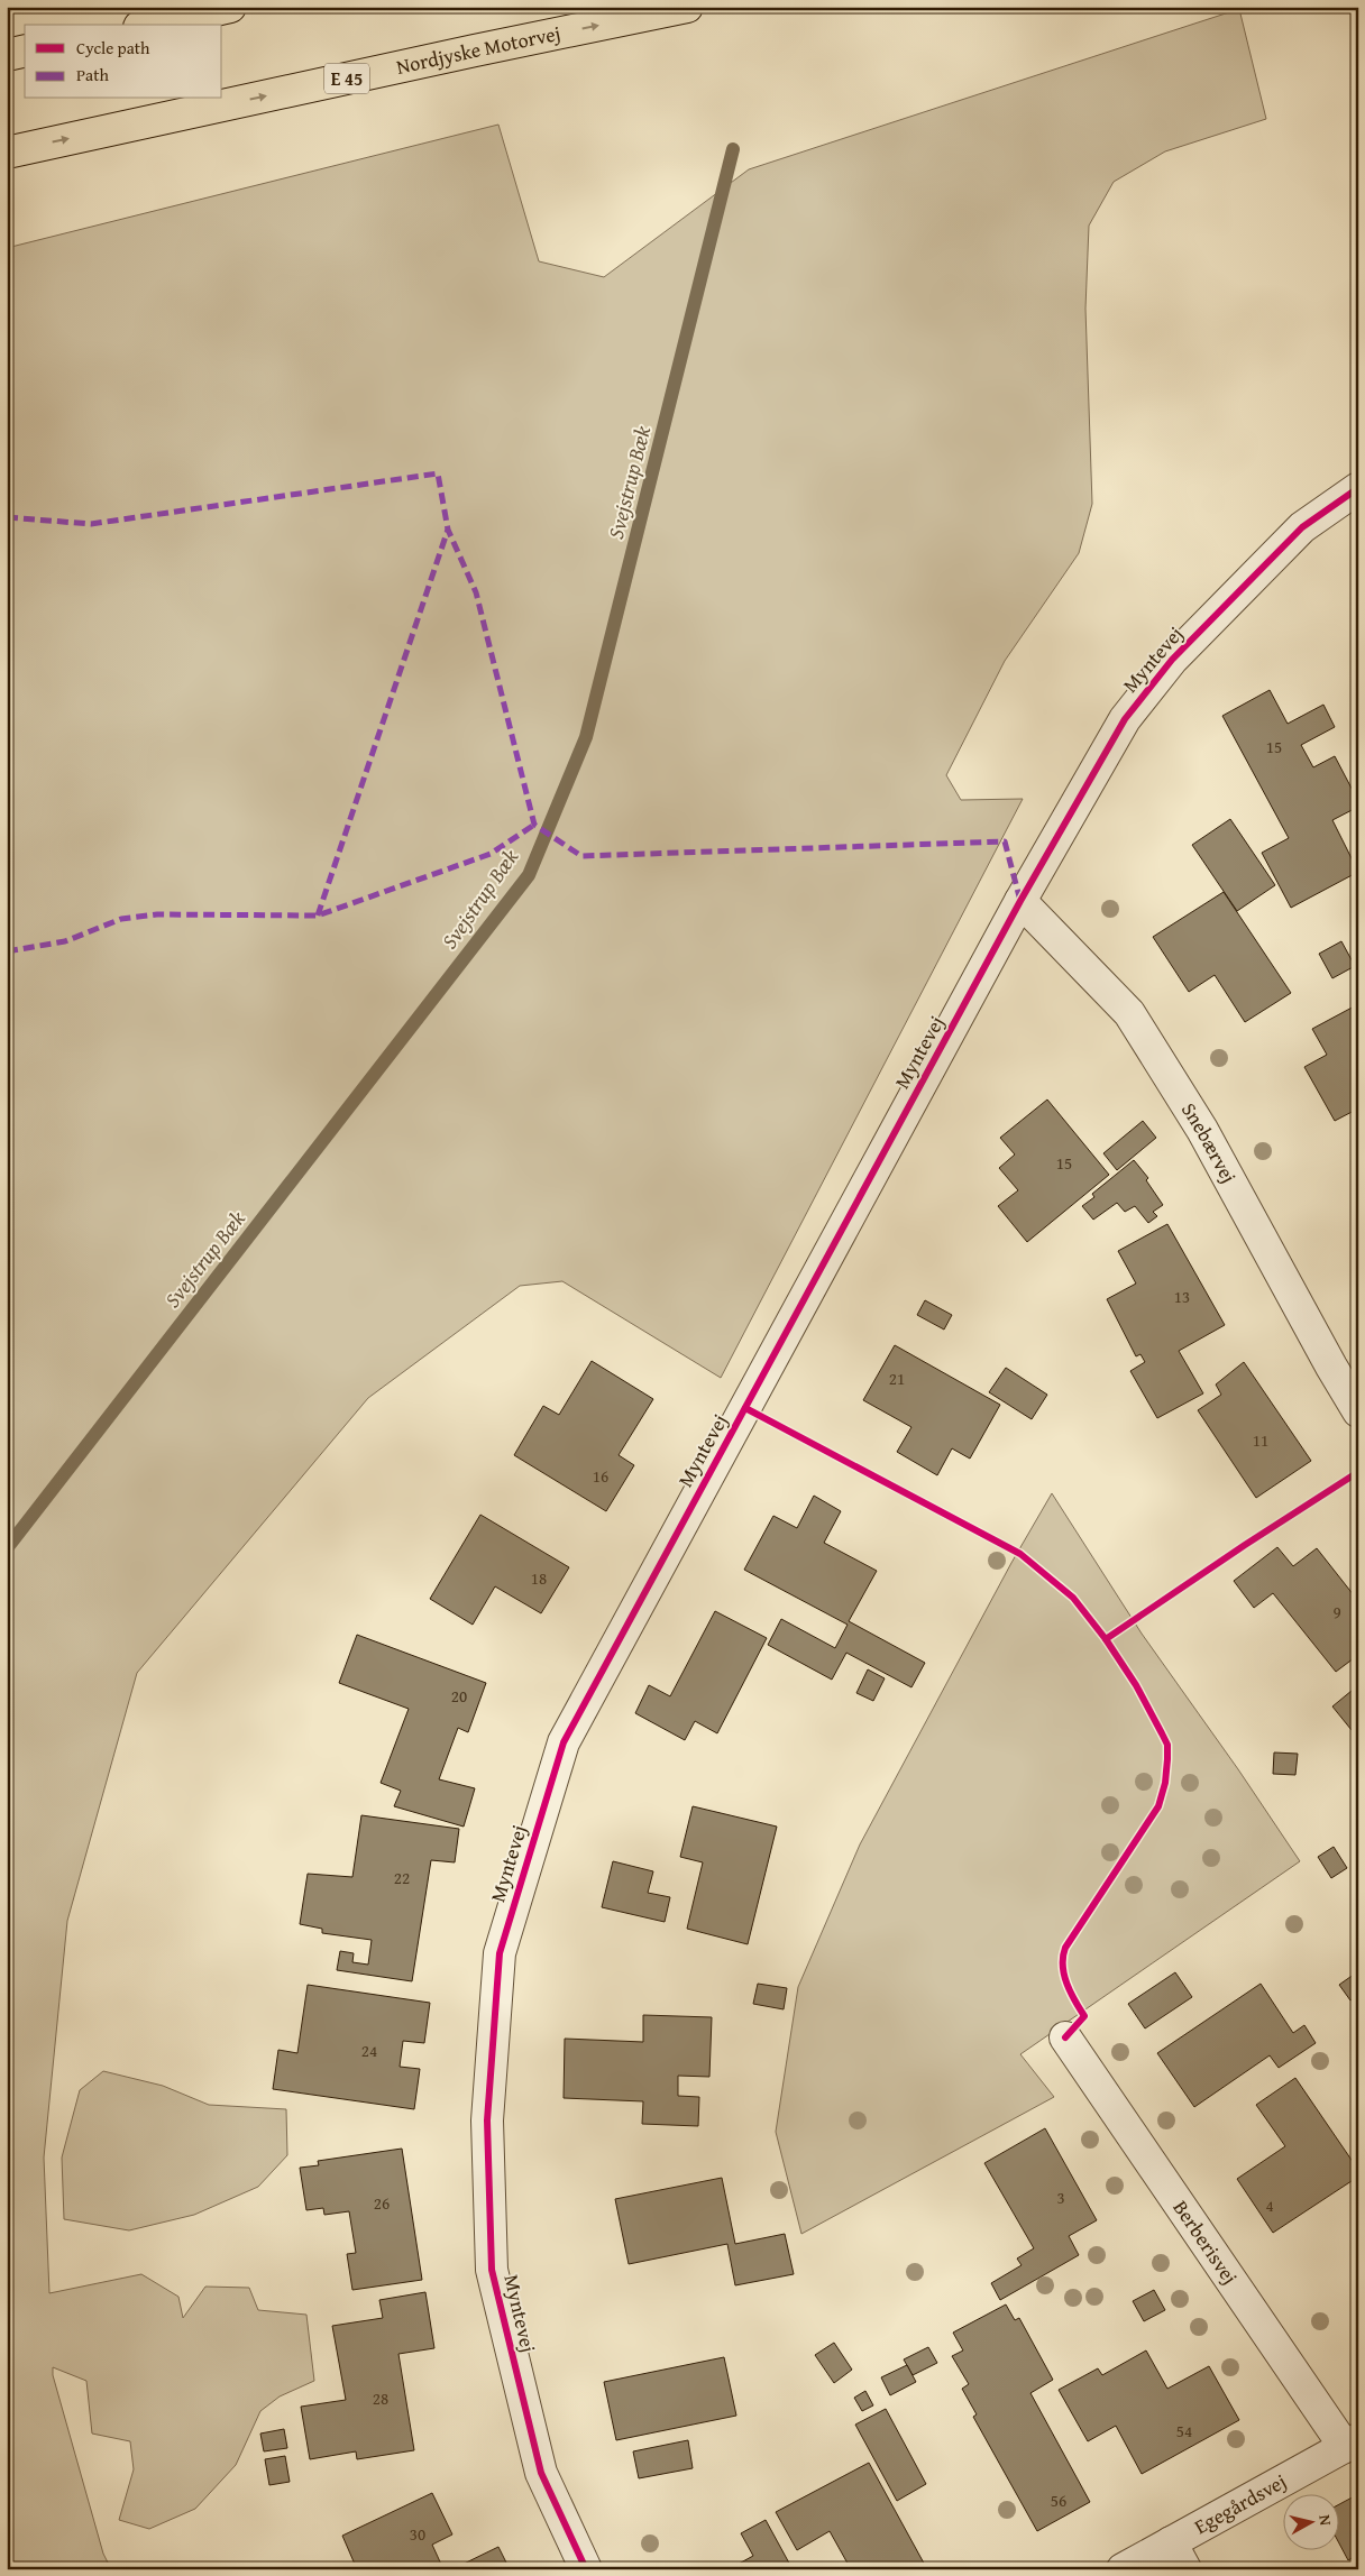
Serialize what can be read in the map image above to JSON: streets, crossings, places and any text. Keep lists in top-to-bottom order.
{
  "streets": {
    "highway": ["Nordjyske Motorvej", "E 45"],
    "street": [
      "Myntevej",
      "Snebærvej",
      "Berberisvej",
      "Egegårdsvej"
    ]
  },
  "crossings": [
    ["Myntevej", "Snebærvej"],
    ["Berberisvej", "Egegårdsvej"]
  ],
  "one_way": ["Nordjyske Motorvej"],
  "water": ["Svejstrup Bæk"],
  "house_numbers": [
    "15",
    "15",
    "13",
    "21",
    "11",
    "16",
    "18",
    "9",
    "20",
    "22",
    "24",
    "3",
    "26",
    "4",
    "28",
    "54",
    "56",
    "30"
  ],
  "legend": ["Cycle path", "Path"],
  "north": "right"
}
